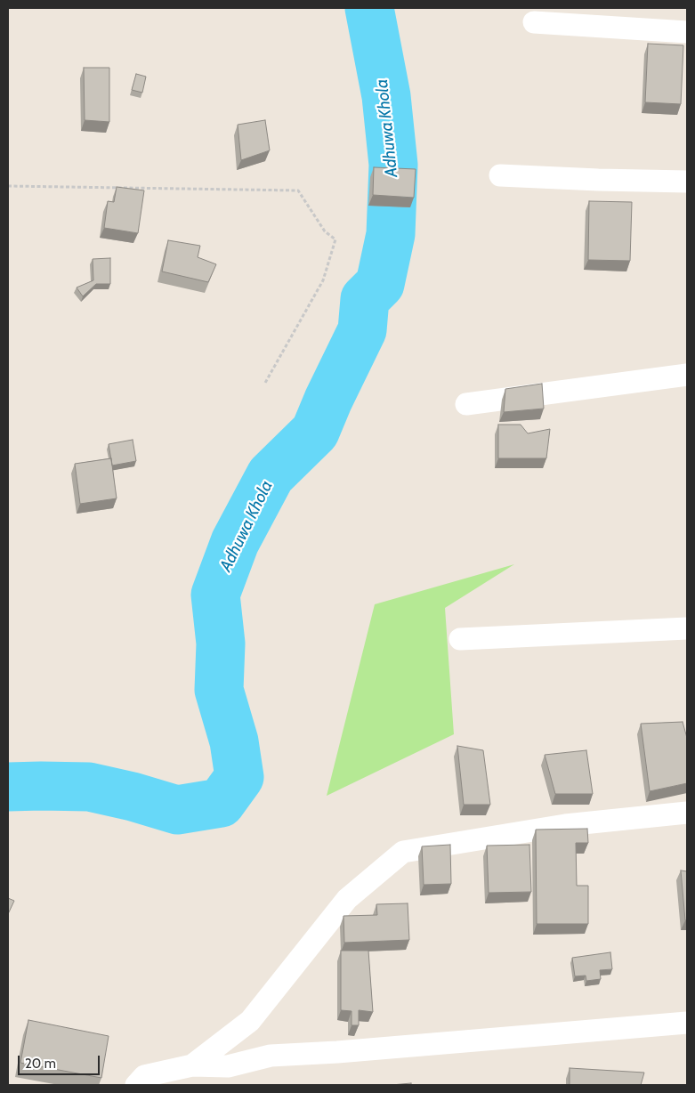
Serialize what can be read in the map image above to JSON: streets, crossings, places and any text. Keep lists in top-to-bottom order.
{
  "water": ["Adhuwa Khola"],
  "scale_bar": "20 m"
}
